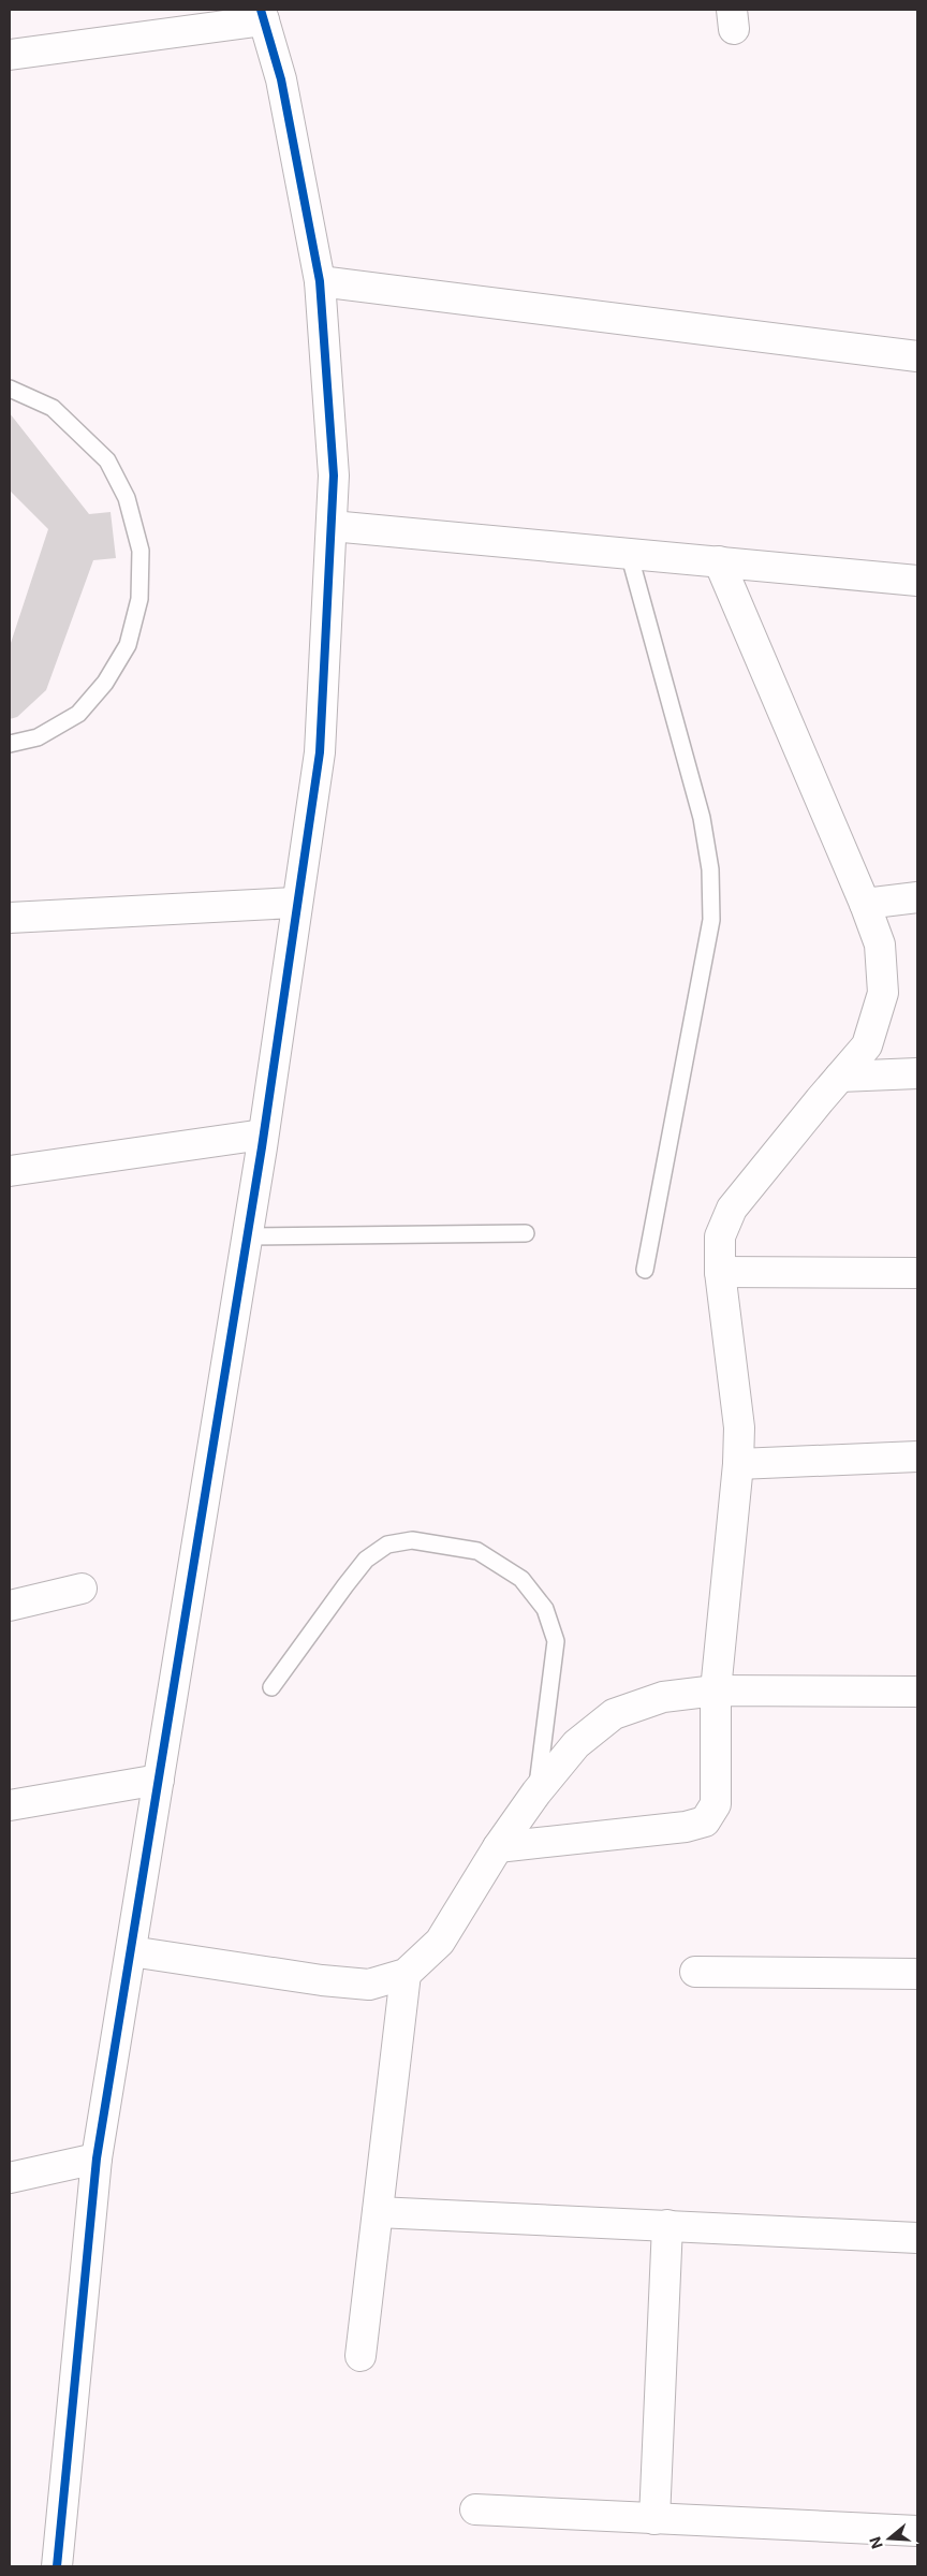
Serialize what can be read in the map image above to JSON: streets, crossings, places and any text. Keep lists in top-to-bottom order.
{
  "north": "left"
}
